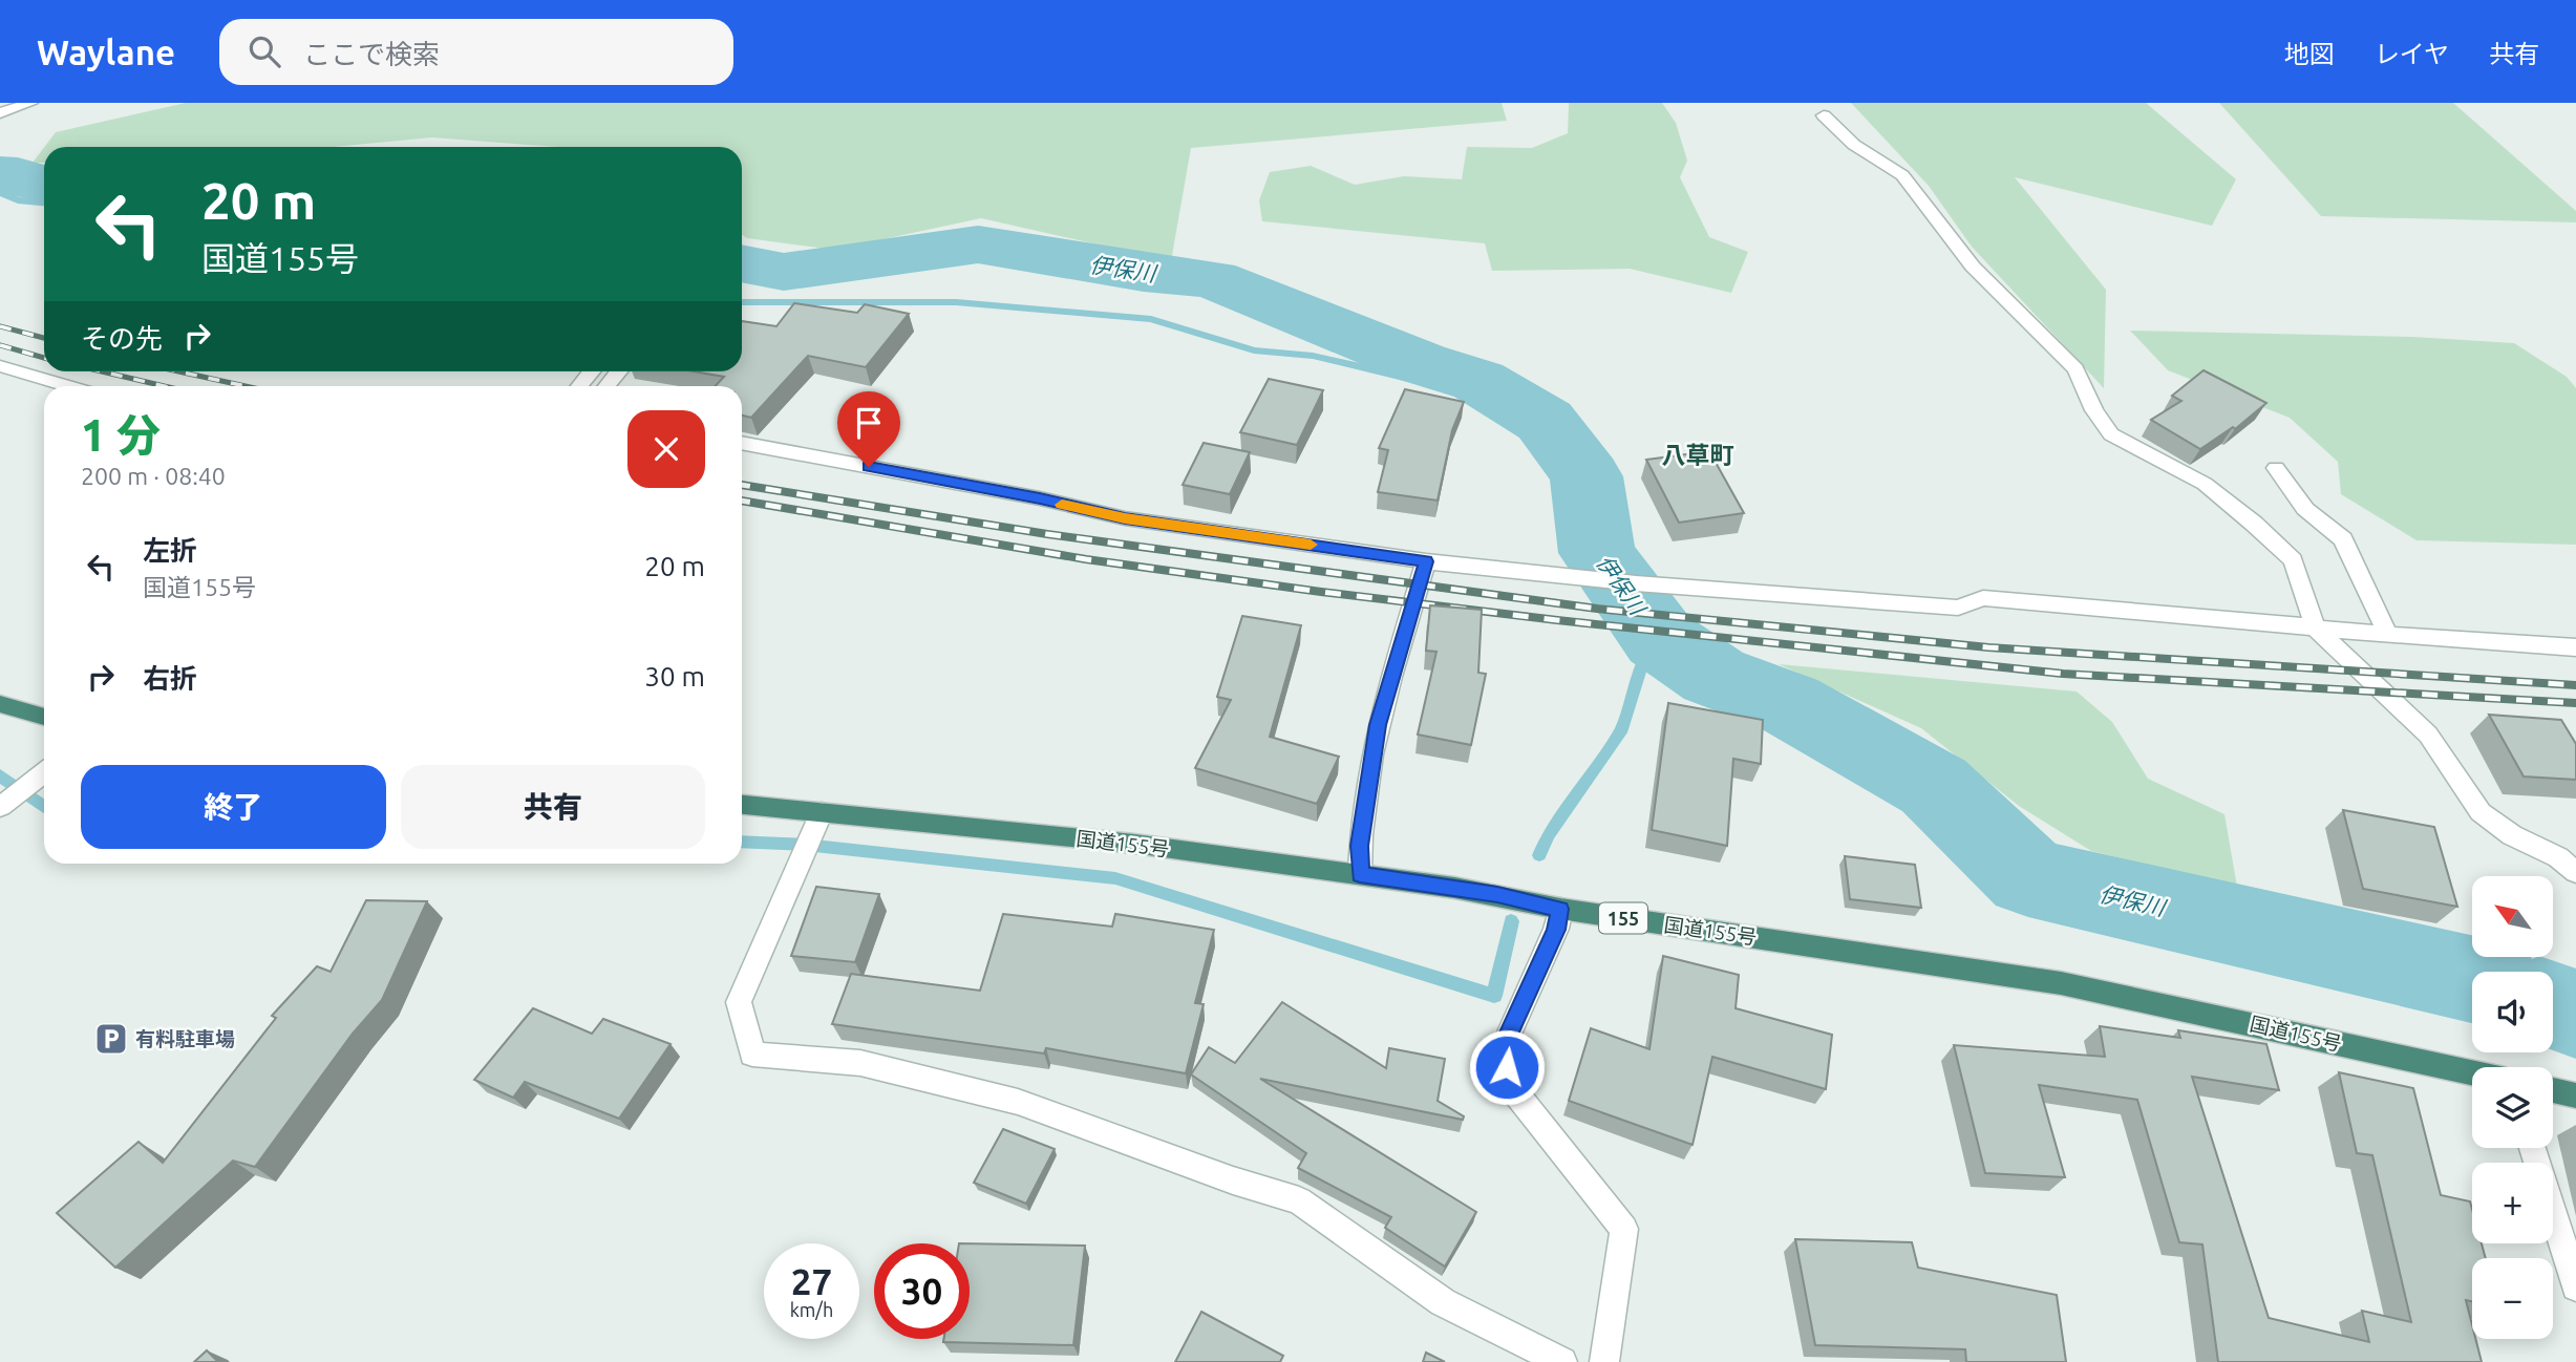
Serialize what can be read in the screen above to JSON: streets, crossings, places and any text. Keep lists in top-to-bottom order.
{
  "streets": {
    "highway": ["国道155号", "155"]
  },
  "districts": ["八草町"],
  "water": ["伊保川"],
  "places": {
    "parking": ["有料駐車場"]
  },
  "north": "top left",
  "page": {
    "header": "Waylane",
    "search": "ここで検索",
    "nav": ["地図", "レイヤ", "共有"],
    "turn": ["20 m", "国道155号"],
    "then": "その先",
    "heading": ["1 分", "200 m · 08:40"],
    "list": [
      {
        "name": "左折",
        "note": "国道155号",
        "value": "20 m"
      },
      {
        "name": "右折",
        "value": "30 m"
      }
    ],
    "buttons": ["終了", "共有"],
    "map_buttons": ["+", "−"],
    "speed": "27 km/h",
    "limit": "30"
  }
}
